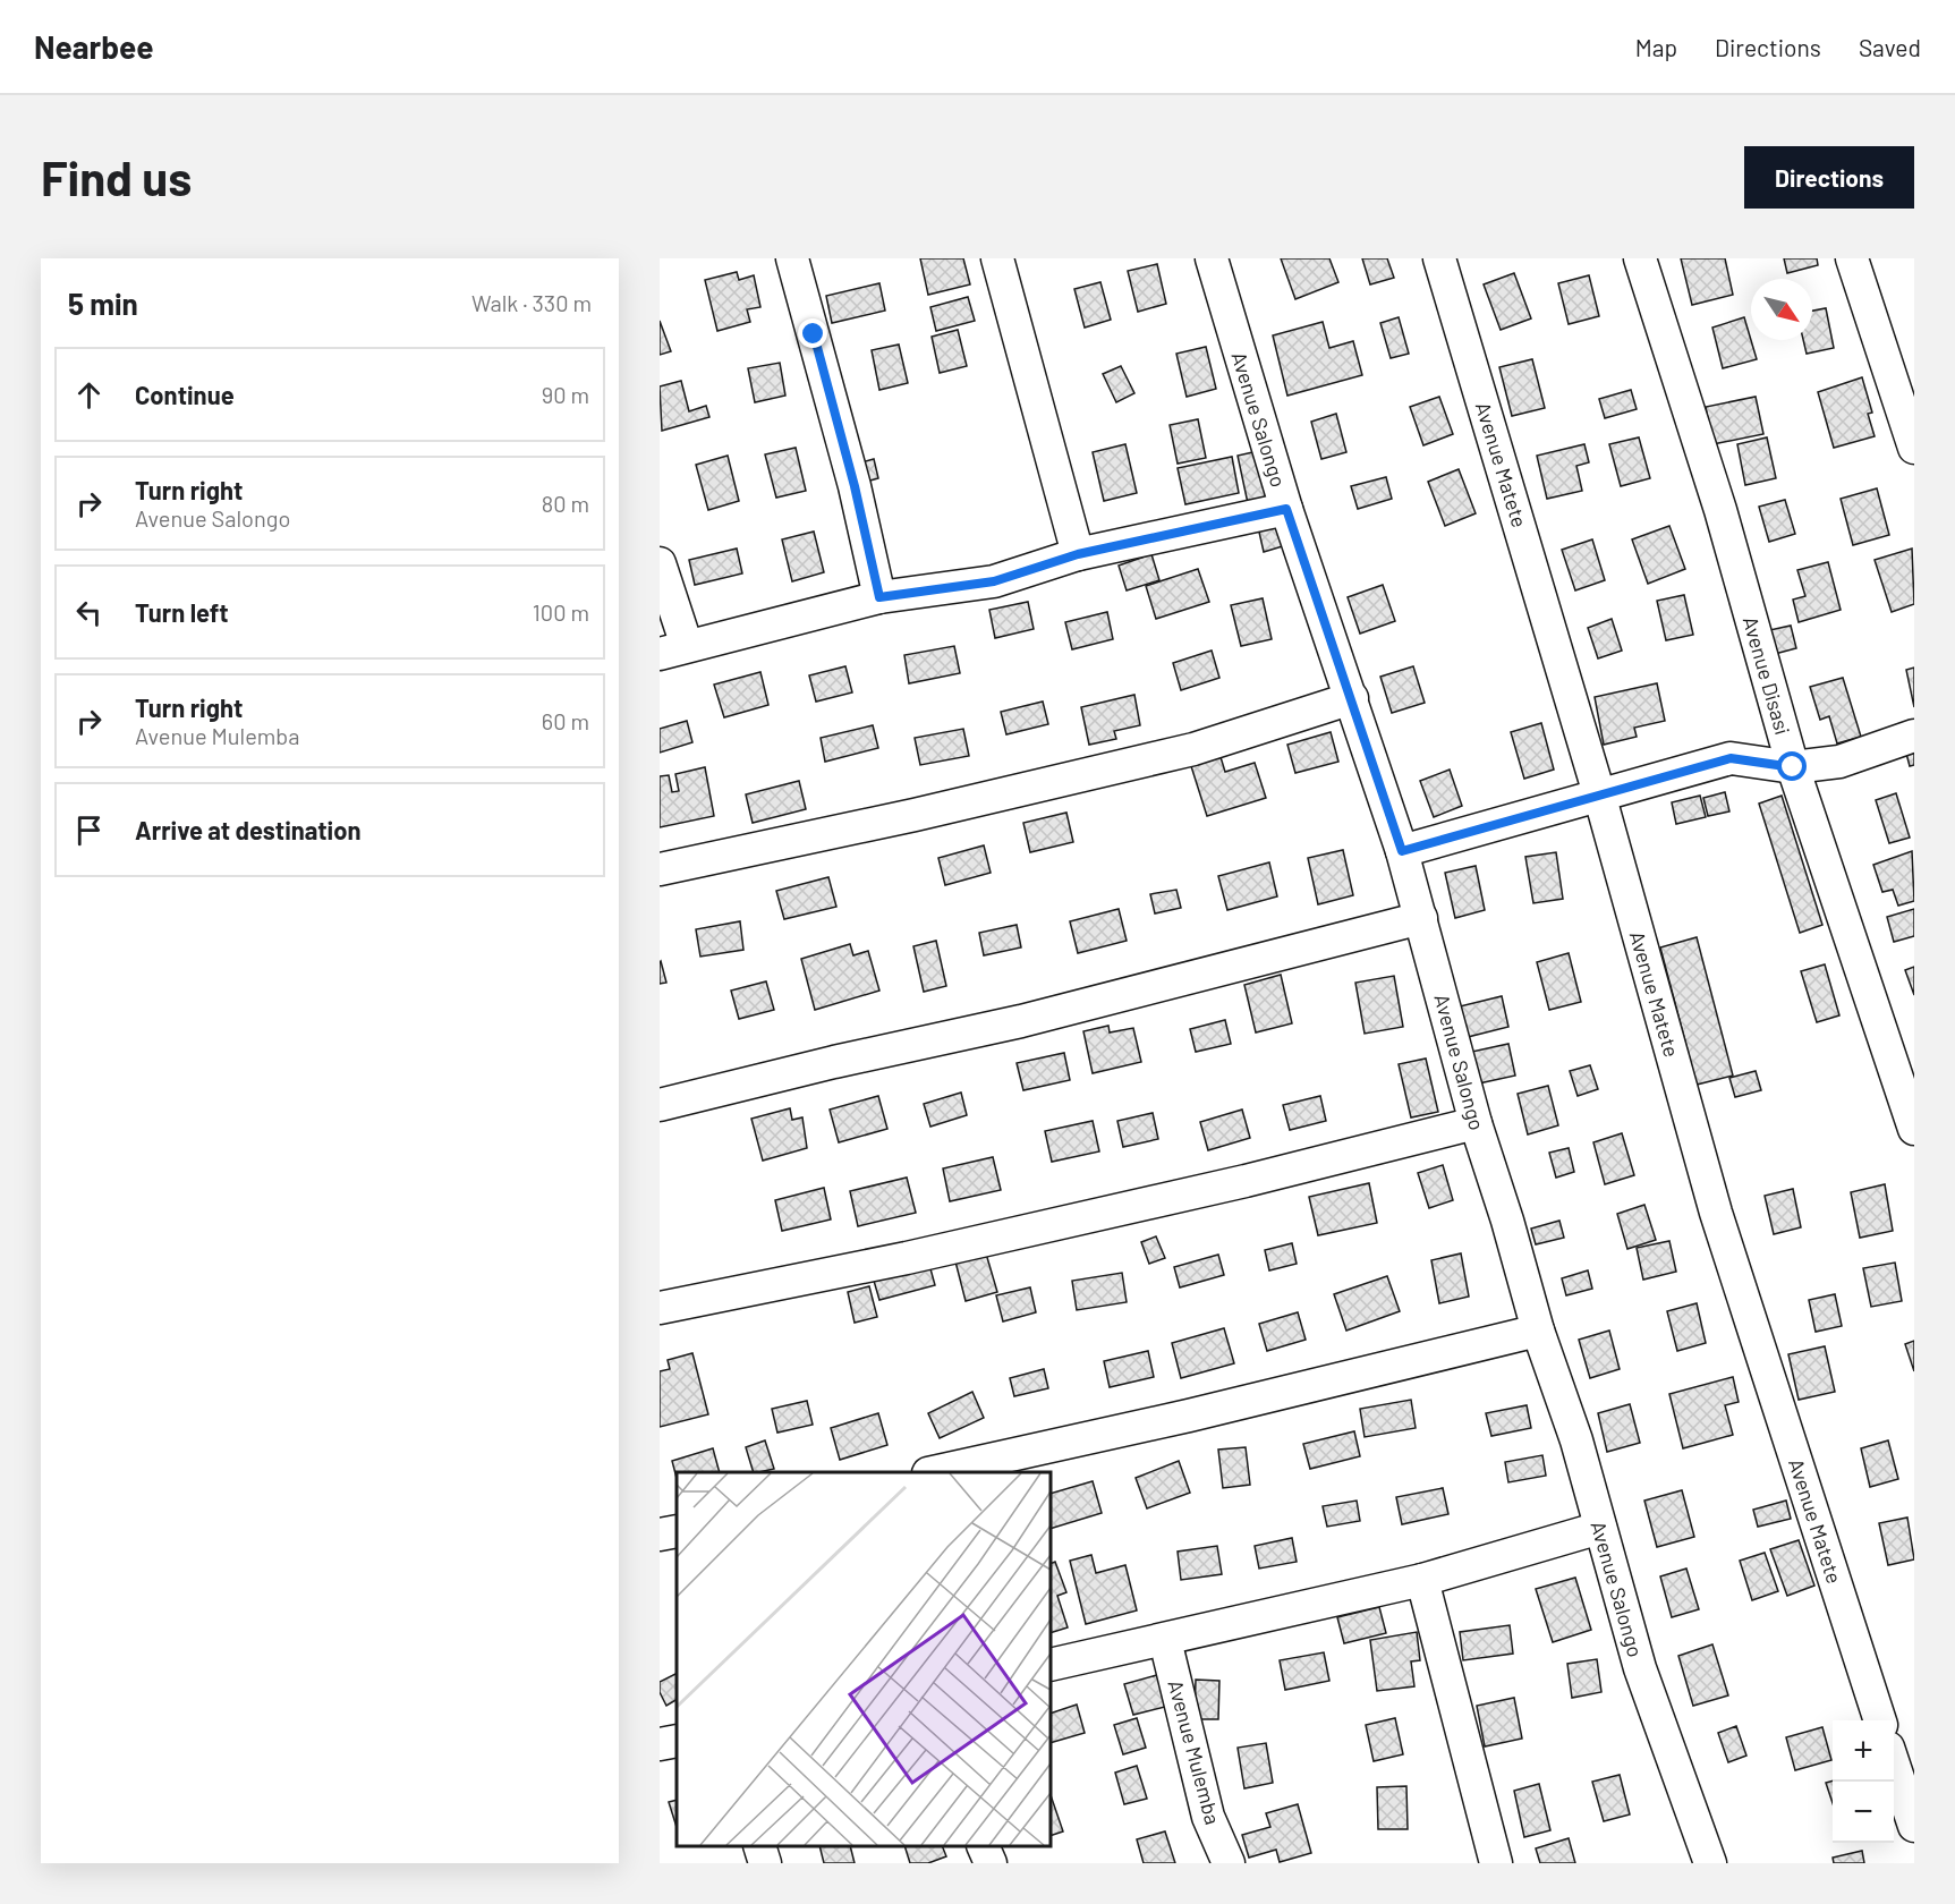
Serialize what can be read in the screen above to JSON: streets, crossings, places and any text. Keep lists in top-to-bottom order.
{
  "streets": {
    "street": [
      "Avenue Salongo",
      "Avenue Matete",
      "Avenue Disasi",
      "Avenue Mulemba"
    ]
  },
  "north": "bottom right",
  "page": {
    "header": "Nearbee",
    "nav": ["Map", "Directions", "Saved"],
    "buttons": "Directions",
    "title": "Find us",
    "heading": ["5 min", "Walk · 330 m"],
    "list": [
      ["Continue", "90 m"],
      ["Turn right", "Avenue Salongo", "80 m"],
      ["Turn left", "100 m"],
      ["Turn right", "Avenue Mulemba", "60 m"],
      "Arrive at destination"
    ],
    "map_buttons": ["+", "−"]
  }
}
